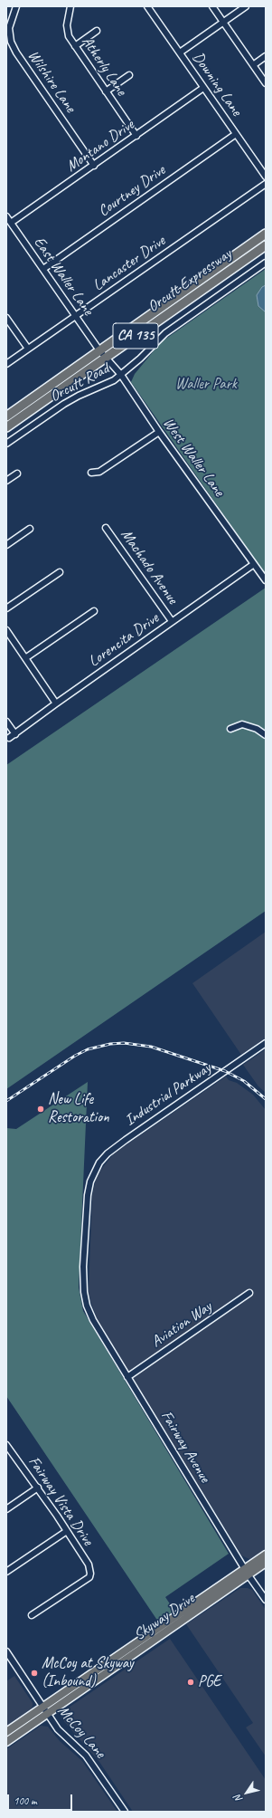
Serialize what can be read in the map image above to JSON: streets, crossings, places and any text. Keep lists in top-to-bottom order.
{
  "streets": {
    "highway": ["Orcutt Expressway", "CA 135"],
    "main road": ["Skyway Drive"],
    "street": [
      "Atherly Lane",
      "Wilshire Lane",
      "Downing Lane",
      "Montano Drive",
      "Courtney Drive",
      "Lancaster Drive",
      "East Waller Lane",
      "Orcutt Road",
      "West Waller Lane",
      "Machado Avenue",
      "Lorencita Drive",
      "Industrial Parkway",
      "Aviation Way",
      "Fairway Avenue",
      "Fairway Vista Drive",
      "McCoy Lane"
    ]
  },
  "crossings": [
    ["Atherly Lane", "Montano Drive"],
    ["Wilshire Lane", "Montano Drive"],
    ["Downing Lane", "Montano Drive"],
    ["Downing Lane", "Courtney Drive"],
    ["Montano Drive", "East Waller Lane"],
    ["Courtney Drive", "East Waller Lane"],
    ["Lancaster Drive", "East Waller Lane"],
    ["East Waller Lane", "Orcutt Expressway"],
    ["East Waller Lane", "West Waller Lane"],
    ["Orcutt Expressway", "West Waller Lane"],
    ["Orcutt Road", "West Waller Lane"],
    ["West Waller Lane", "Lorencita Drive"],
    ["Machado Avenue", "Lorencita Drive"],
    ["Industrial Parkway", "Fairway Avenue"],
    ["Aviation Way", "Fairway Avenue"],
    ["Fairway Avenue", "Skyway Drive"],
    ["Skyway Drive", "McCoy Lane"]
  ],
  "parks": ["Waller Park"],
  "places": ["New Life Restoration", "McCoy at Skyway (Inbound)", "PGE"],
  "scale_bar": "100 m",
  "north": "bottom left"
}
